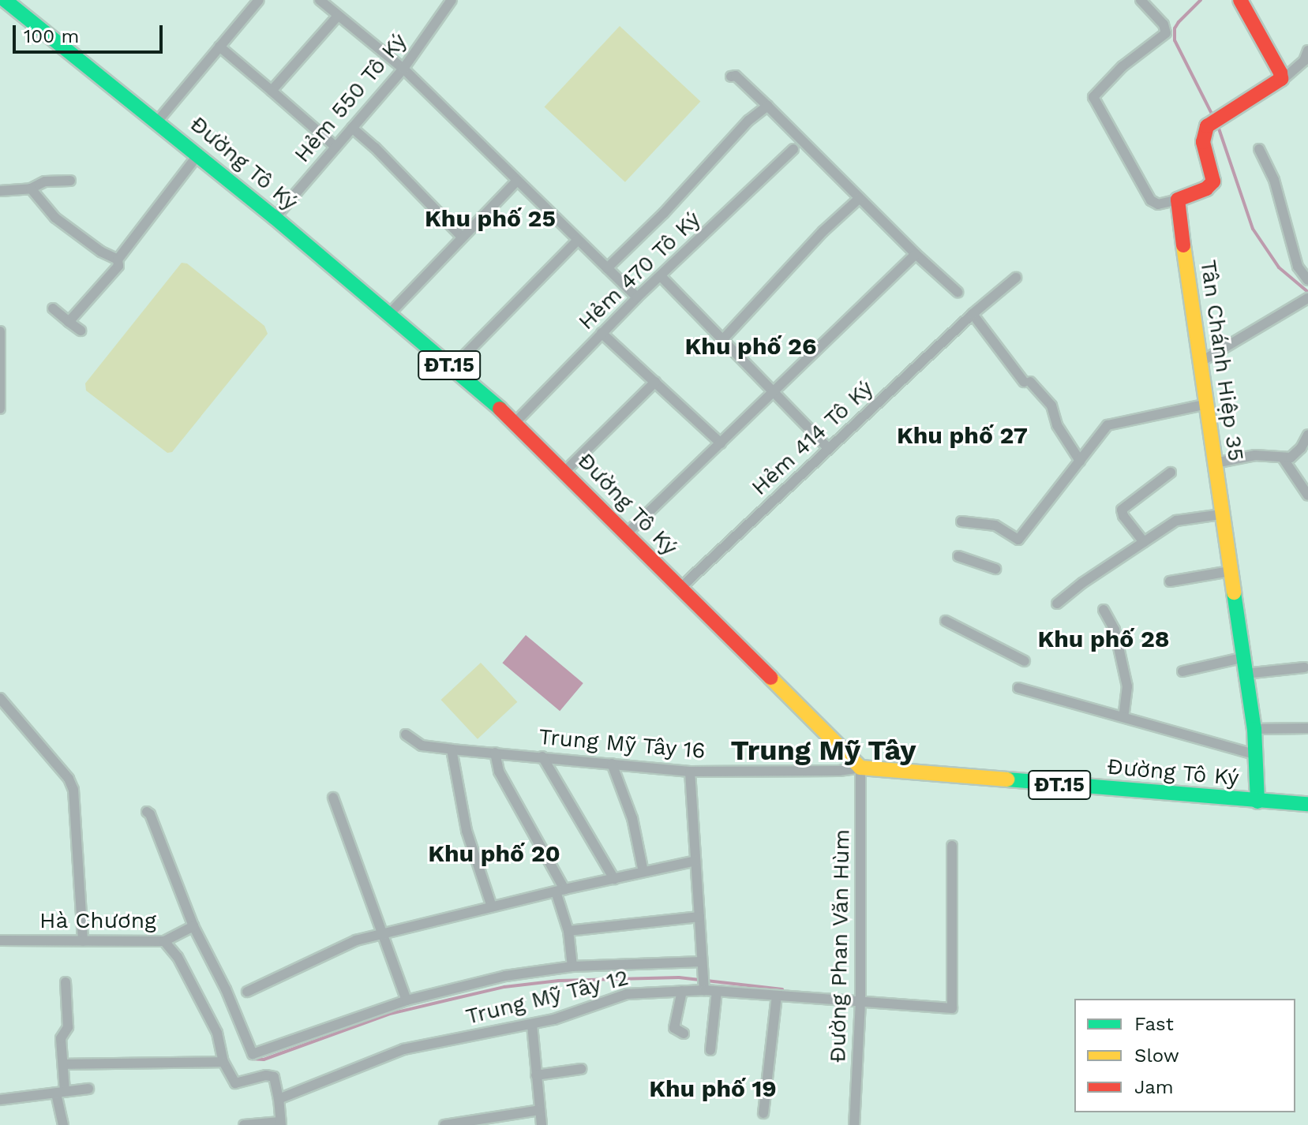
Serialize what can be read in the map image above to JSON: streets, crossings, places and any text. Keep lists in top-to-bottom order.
{
  "streets": {
    "main road": ["Đường Tô Ký", "Tân Chánh Hiệp 35", "ĐT.15"],
    "street": [
      "Hẻm 550 Tô Ký",
      "Hẻm 470 Tô Ký",
      "Hẻm 414 Tô Ký",
      "Trung Mỹ Tây 16",
      "Hà Chương",
      "Đường Phan Văn Hùm",
      "Trung Mỹ Tây 12"
    ]
  },
  "crossings": [
    ["Hẻm 550 Tô Ký", "Đường Tô Ký"],
    ["Đường Tô Ký", "Hẻm 470 Tô Ký"],
    ["Đường Tô Ký", "Tân Chánh Hiệp 35"],
    ["Đường Tô Ký", "Hẻm 414 Tô Ký"],
    ["Đường Tô Ký", "Trung Mỹ Tây 16"],
    ["Đường Tô Ký", "Đường Phan Văn Hùm"],
    ["Trung Mỹ Tây 16", "Đường Phan Văn Hùm"],
    ["Đường Phan Văn Hùm", "Trung Mỹ Tây 12"]
  ],
  "districts": [
    "Khu phố 25",
    "Khu phố 26",
    "Khu phố 27",
    "Khu phố 28",
    "Trung Mỹ Tây",
    "Khu phố 20",
    "Khu phố 19"
  ],
  "legend": ["Fast", "Slow", "Jam"],
  "scale_bar": "100 m"
}
